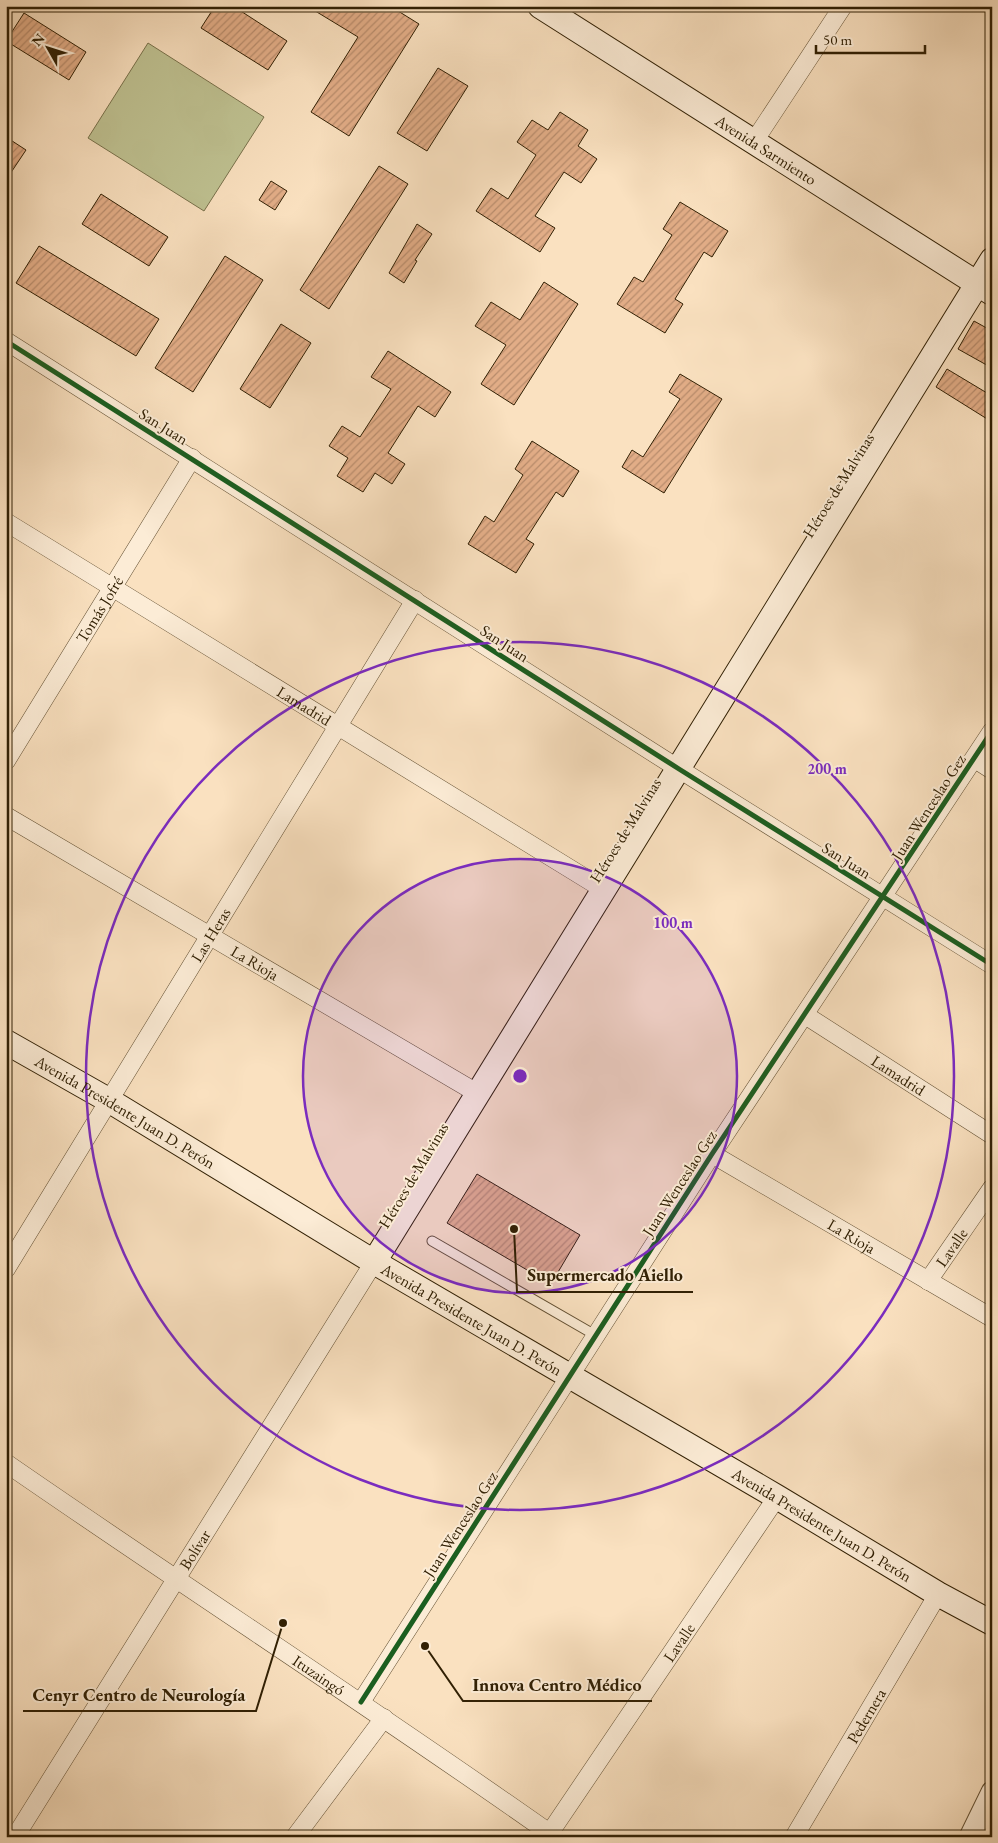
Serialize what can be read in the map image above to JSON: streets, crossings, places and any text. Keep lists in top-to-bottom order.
{
  "streets": {
    "main road": ["Avenida Sarmiento", "Héroes de Malvinas", "Avenida Presidente Juan D. Perón"],
    "street": [
      "San Juan",
      "Tomás Jofré",
      "Lamadrid",
      "Juan Wenceslao Gez",
      "Las Heras",
      "La Rioja",
      "Lavalle",
      "Bolívar",
      "Ituzaingó",
      "Pedernera"
    ]
  },
  "crossings": [
    ["Avenida Sarmiento", "Héroes de Malvinas"],
    ["San Juan", "Héroes de Malvinas"],
    ["San Juan", "Tomás Jofré"],
    ["San Juan", "Juan Wenceslao Gez"],
    ["San Juan", "Las Heras"],
    ["Héroes de Malvinas", "Lamadrid"],
    ["Héroes de Malvinas", "La Rioja"],
    ["Héroes de Malvinas", "Avenida Presidente Juan D. Perón"],
    ["Héroes de Malvinas", "Bolívar"],
    ["Tomás Jofré", "Lamadrid"],
    ["Lamadrid", "Juan Wenceslao Gez"],
    ["Lamadrid", "Las Heras"],
    ["Juan Wenceslao Gez", "La Rioja"],
    ["Juan Wenceslao Gez", "Avenida Presidente Juan D. Perón"],
    ["Juan Wenceslao Gez", "Ituzaingó"],
    ["Las Heras", "La Rioja"],
    ["Las Heras", "Avenida Presidente Juan D. Perón"],
    ["La Rioja", "Lavalle"],
    ["Avenida Presidente Juan D. Perón", "Lavalle"],
    ["Avenida Presidente Juan D. Perón", "Bolívar"],
    ["Avenida Presidente Juan D. Perón", "Pedernera"],
    ["Lavalle", "Ituzaingó"],
    ["Bolívar", "Ituzaingó"]
  ],
  "places": ["Supermercado Aiello", "Cenyr Centro de Neurología", "Innova Centro Médico"],
  "scale_bar": "50 m",
  "north": "top left",
  "rings": ["200 m", "100 m"]
}
